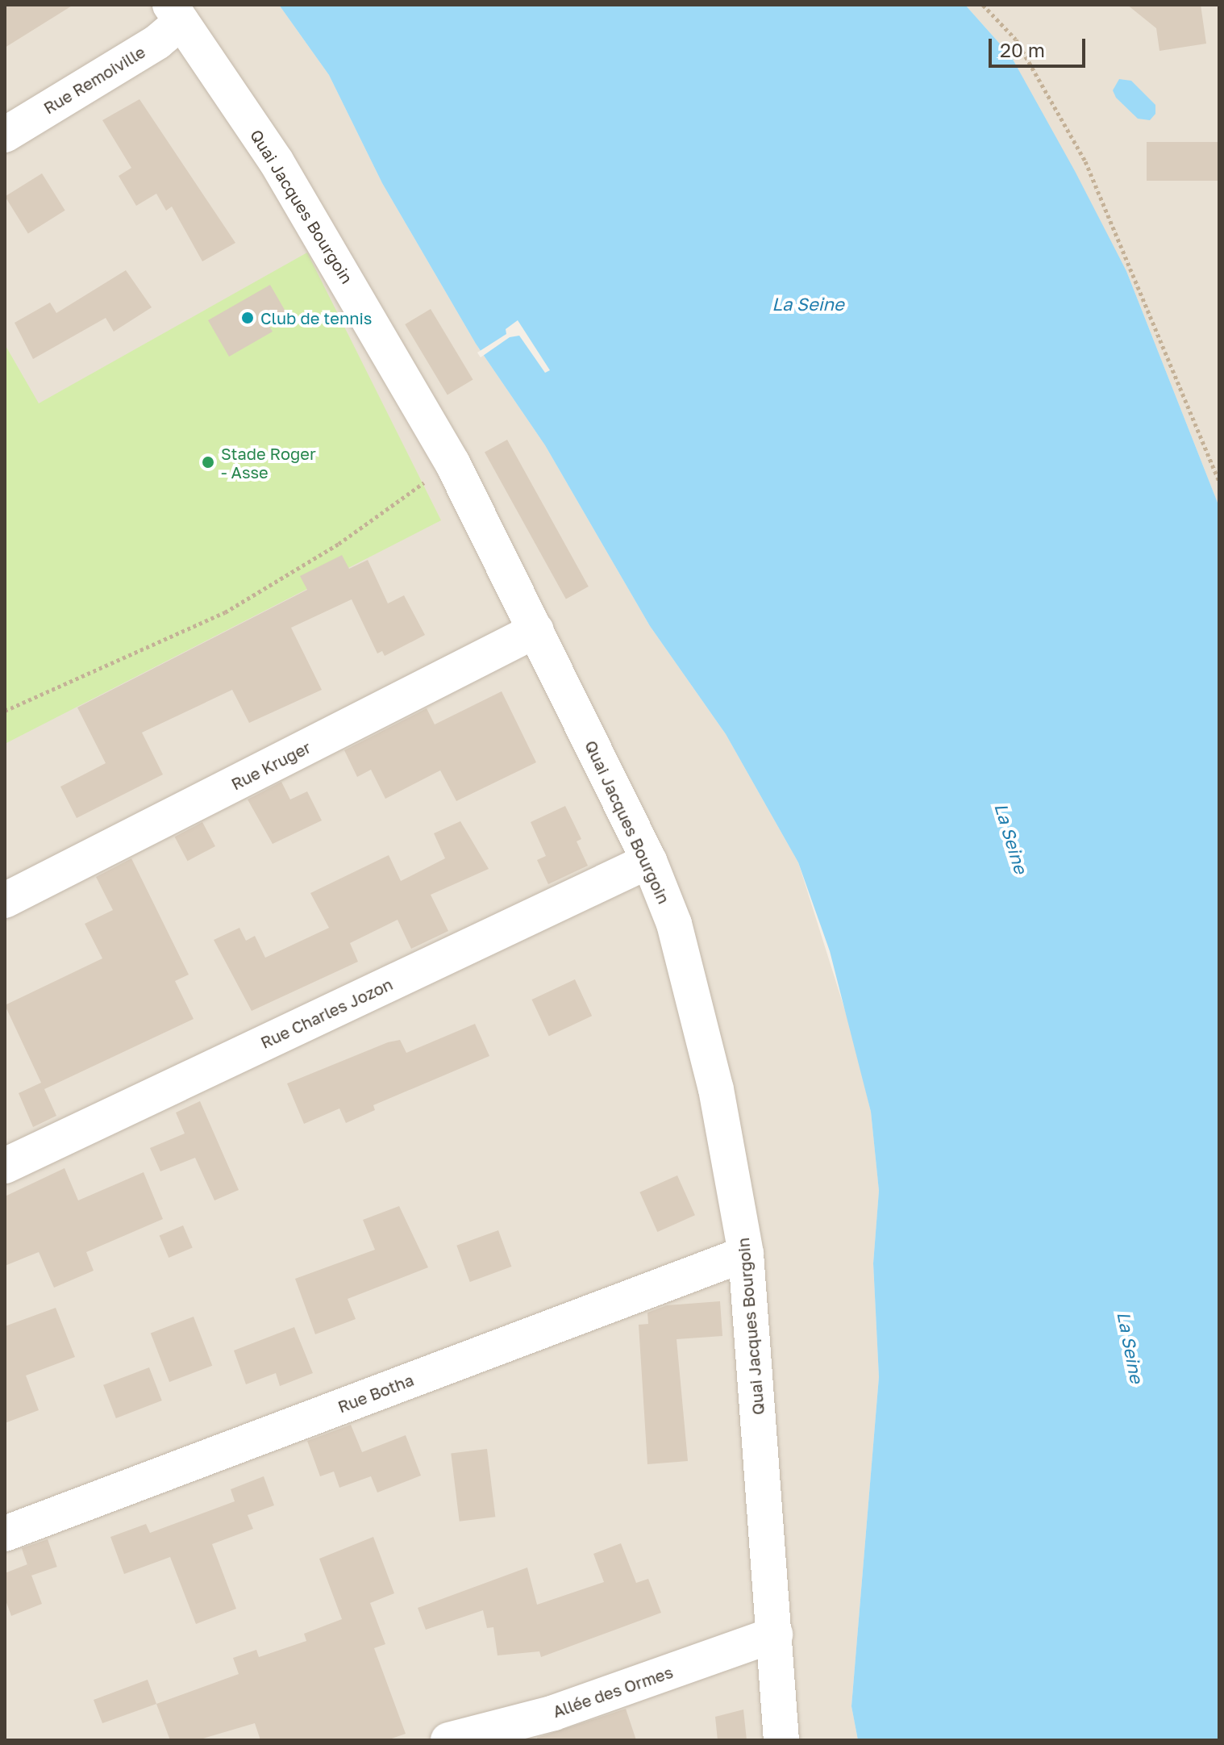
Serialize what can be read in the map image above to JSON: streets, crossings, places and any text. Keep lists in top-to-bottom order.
{
  "streets": {
    "street": [
      "Rue Remoiville",
      "Quai Jacques Bourgoin",
      "Rue Kruger",
      "Rue Charles Jozon",
      "Rue Botha",
      "Allée des Ormes"
    ]
  },
  "crossings": [
    ["Rue Remoiville", "Quai Jacques Bourgoin"],
    ["Quai Jacques Bourgoin", "Rue Kruger"],
    ["Quai Jacques Bourgoin", "Rue Charles Jozon"],
    ["Quai Jacques Bourgoin", "Rue Botha"],
    ["Quai Jacques Bourgoin", "Allée des Ormes"]
  ],
  "water": ["La Seine"],
  "places": ["Club de tennis", "Stade Roger - Asse"],
  "scale_bar": "20 m"
}
